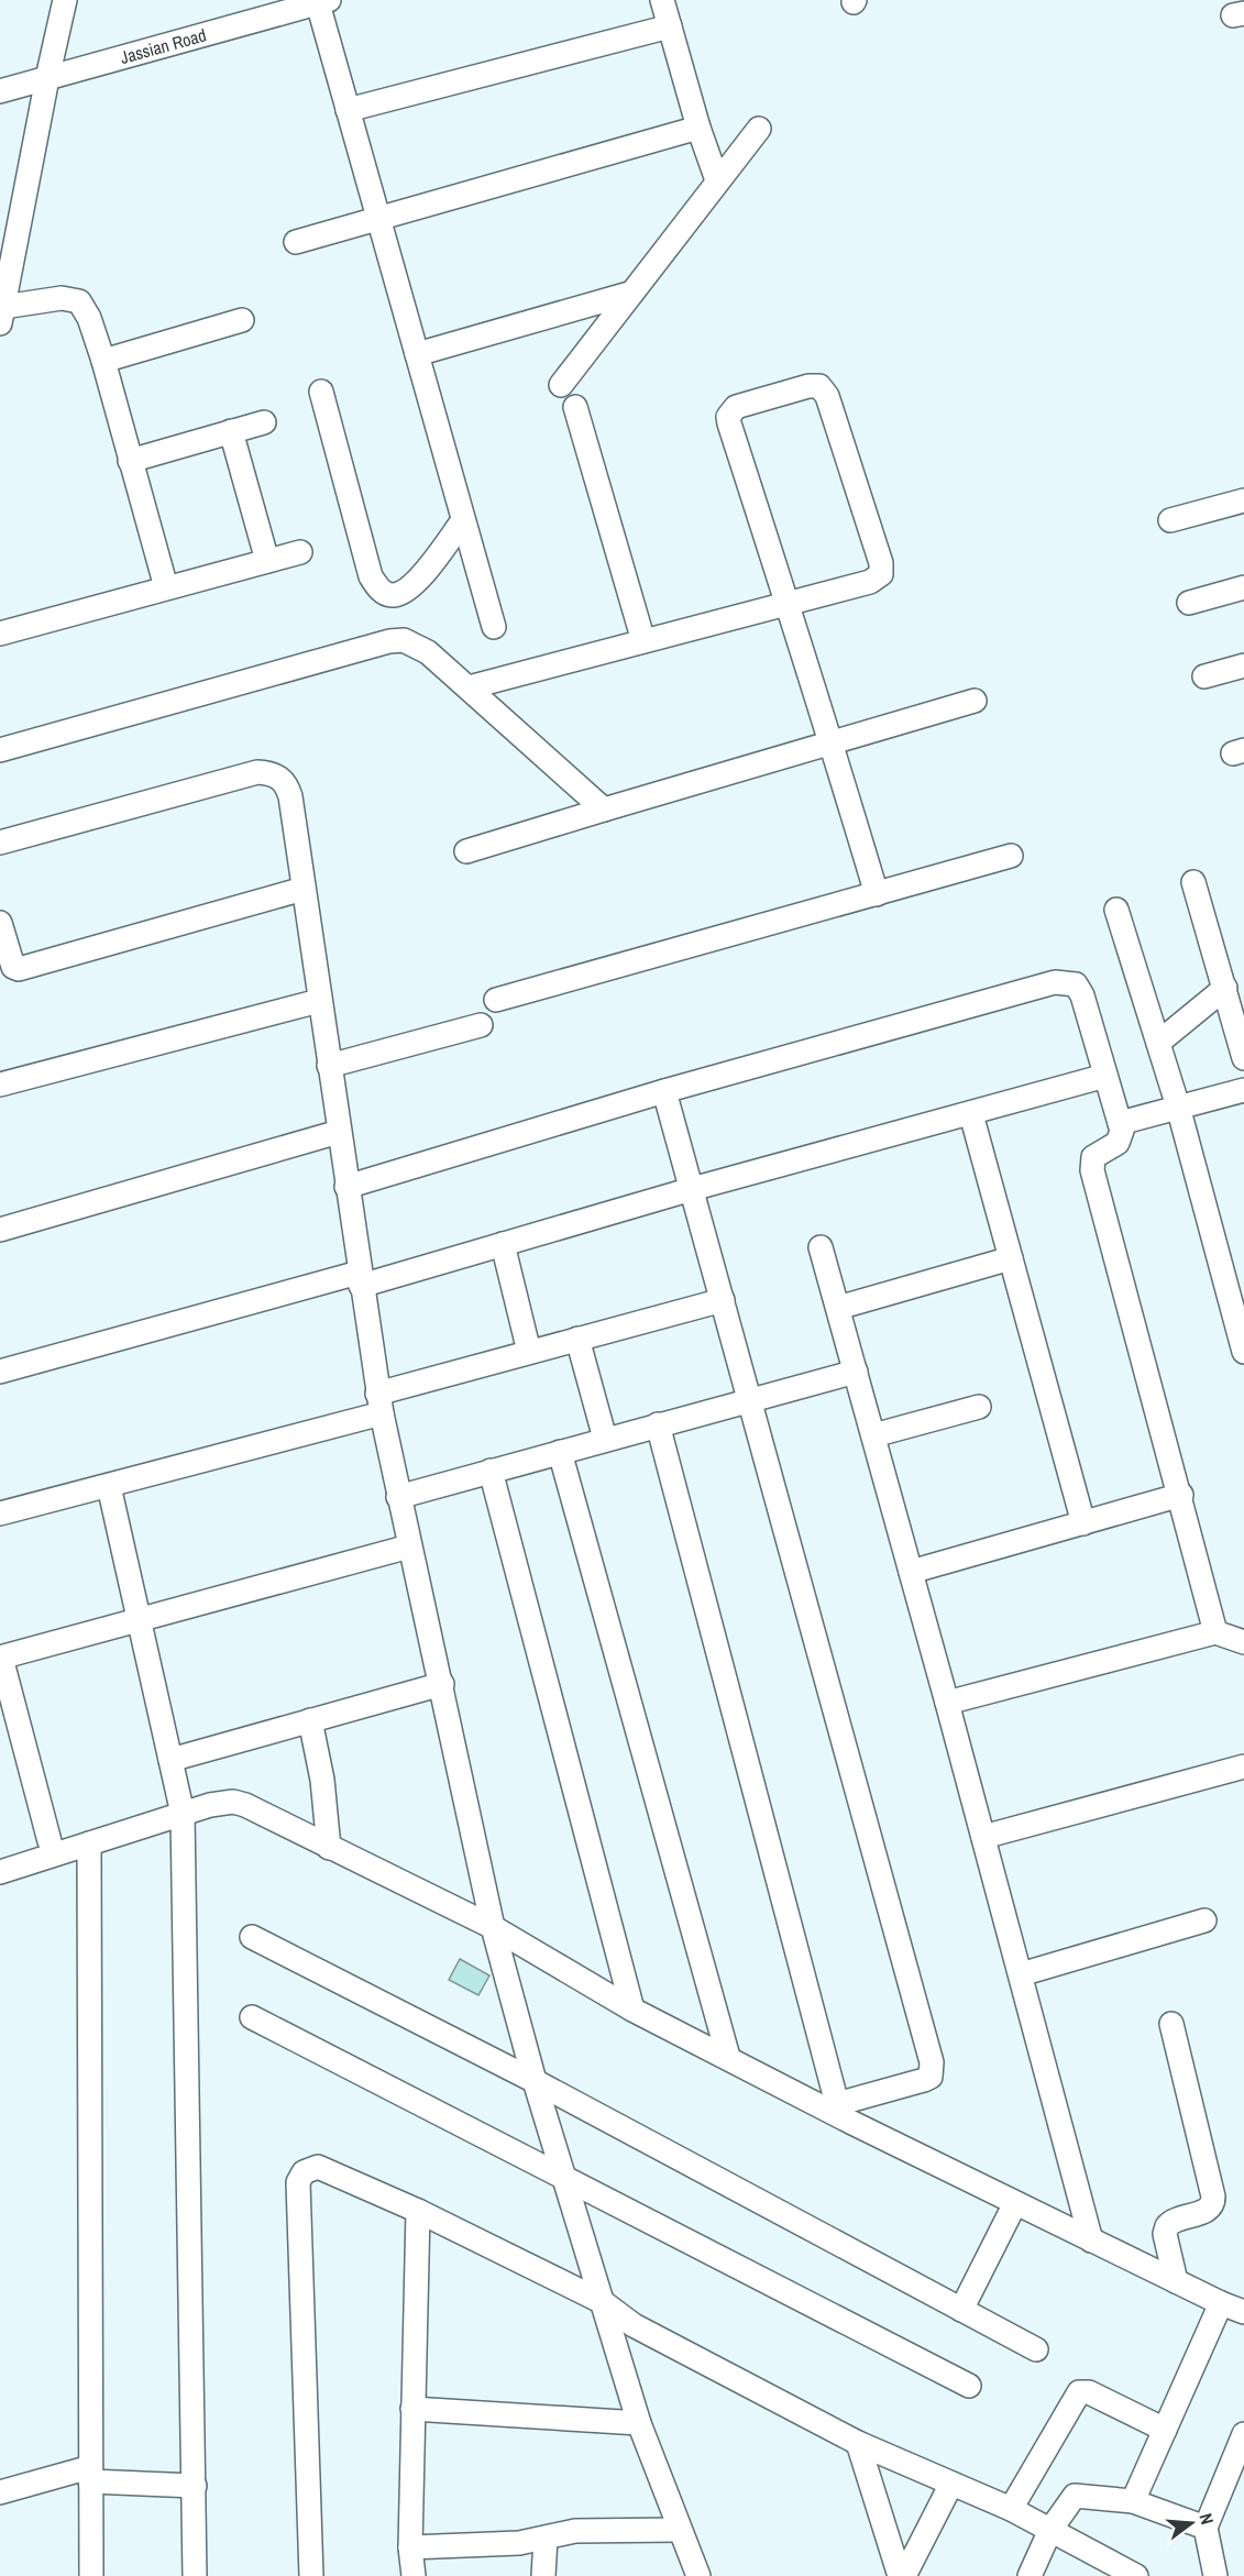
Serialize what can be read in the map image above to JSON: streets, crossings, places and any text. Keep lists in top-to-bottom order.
{
  "streets": {
    "street": ["Jassian Road"]
  },
  "north": "right"
}
